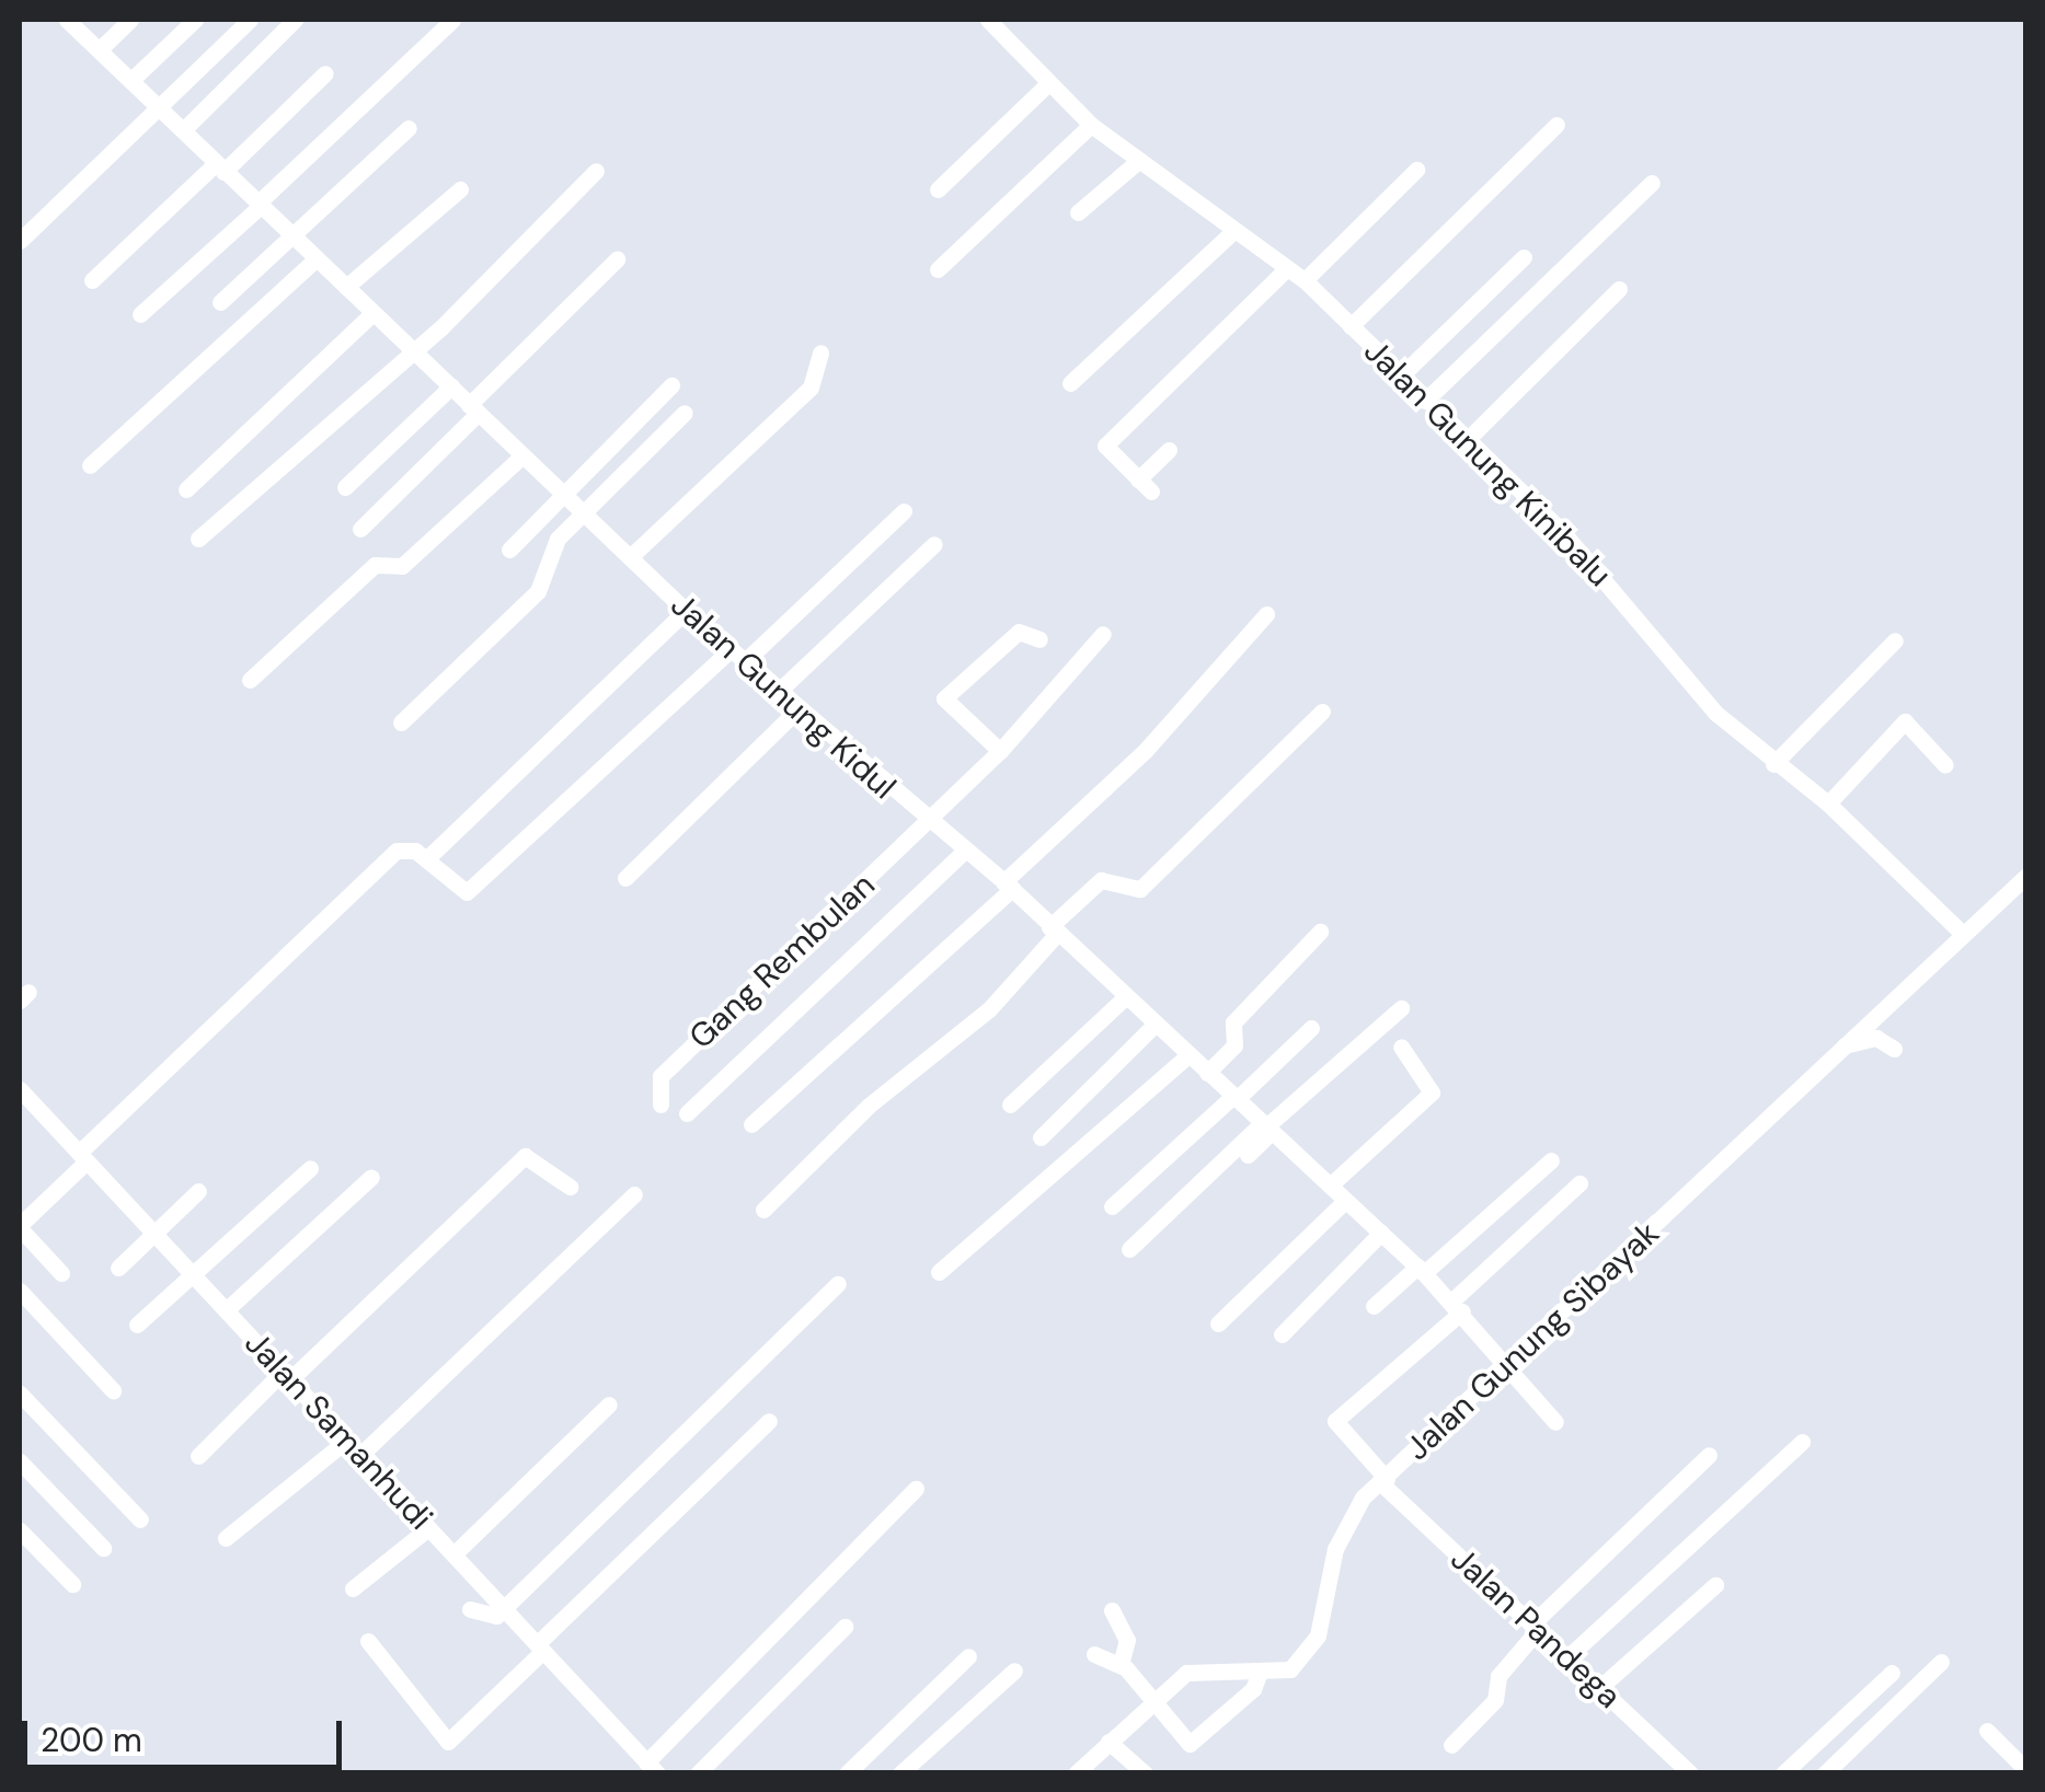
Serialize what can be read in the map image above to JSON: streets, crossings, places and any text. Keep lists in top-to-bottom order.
{
  "streets": {
    "street": [
      "Jalan Gunung Kinibalu",
      "Jalan Gunung Kidul",
      "Gang Rembulan",
      "Jalan Gunung Sibayak",
      "Jalan Samanhudi",
      "Jalan Pandega"
    ]
  },
  "crossings": [
    ["Jalan Gunung Kinibalu", "Jalan Gunung Sibayak"],
    ["Jalan Gunung Kidul", "Gang Rembulan"],
    ["Jalan Gunung Kidul", "Jalan Gunung Sibayak"],
    ["Jalan Gunung Kidul", "Jalan Pandega"],
    ["Jalan Gunung Sibayak", "Jalan Pandega"]
  ],
  "scale_bar": "200 m"
}
